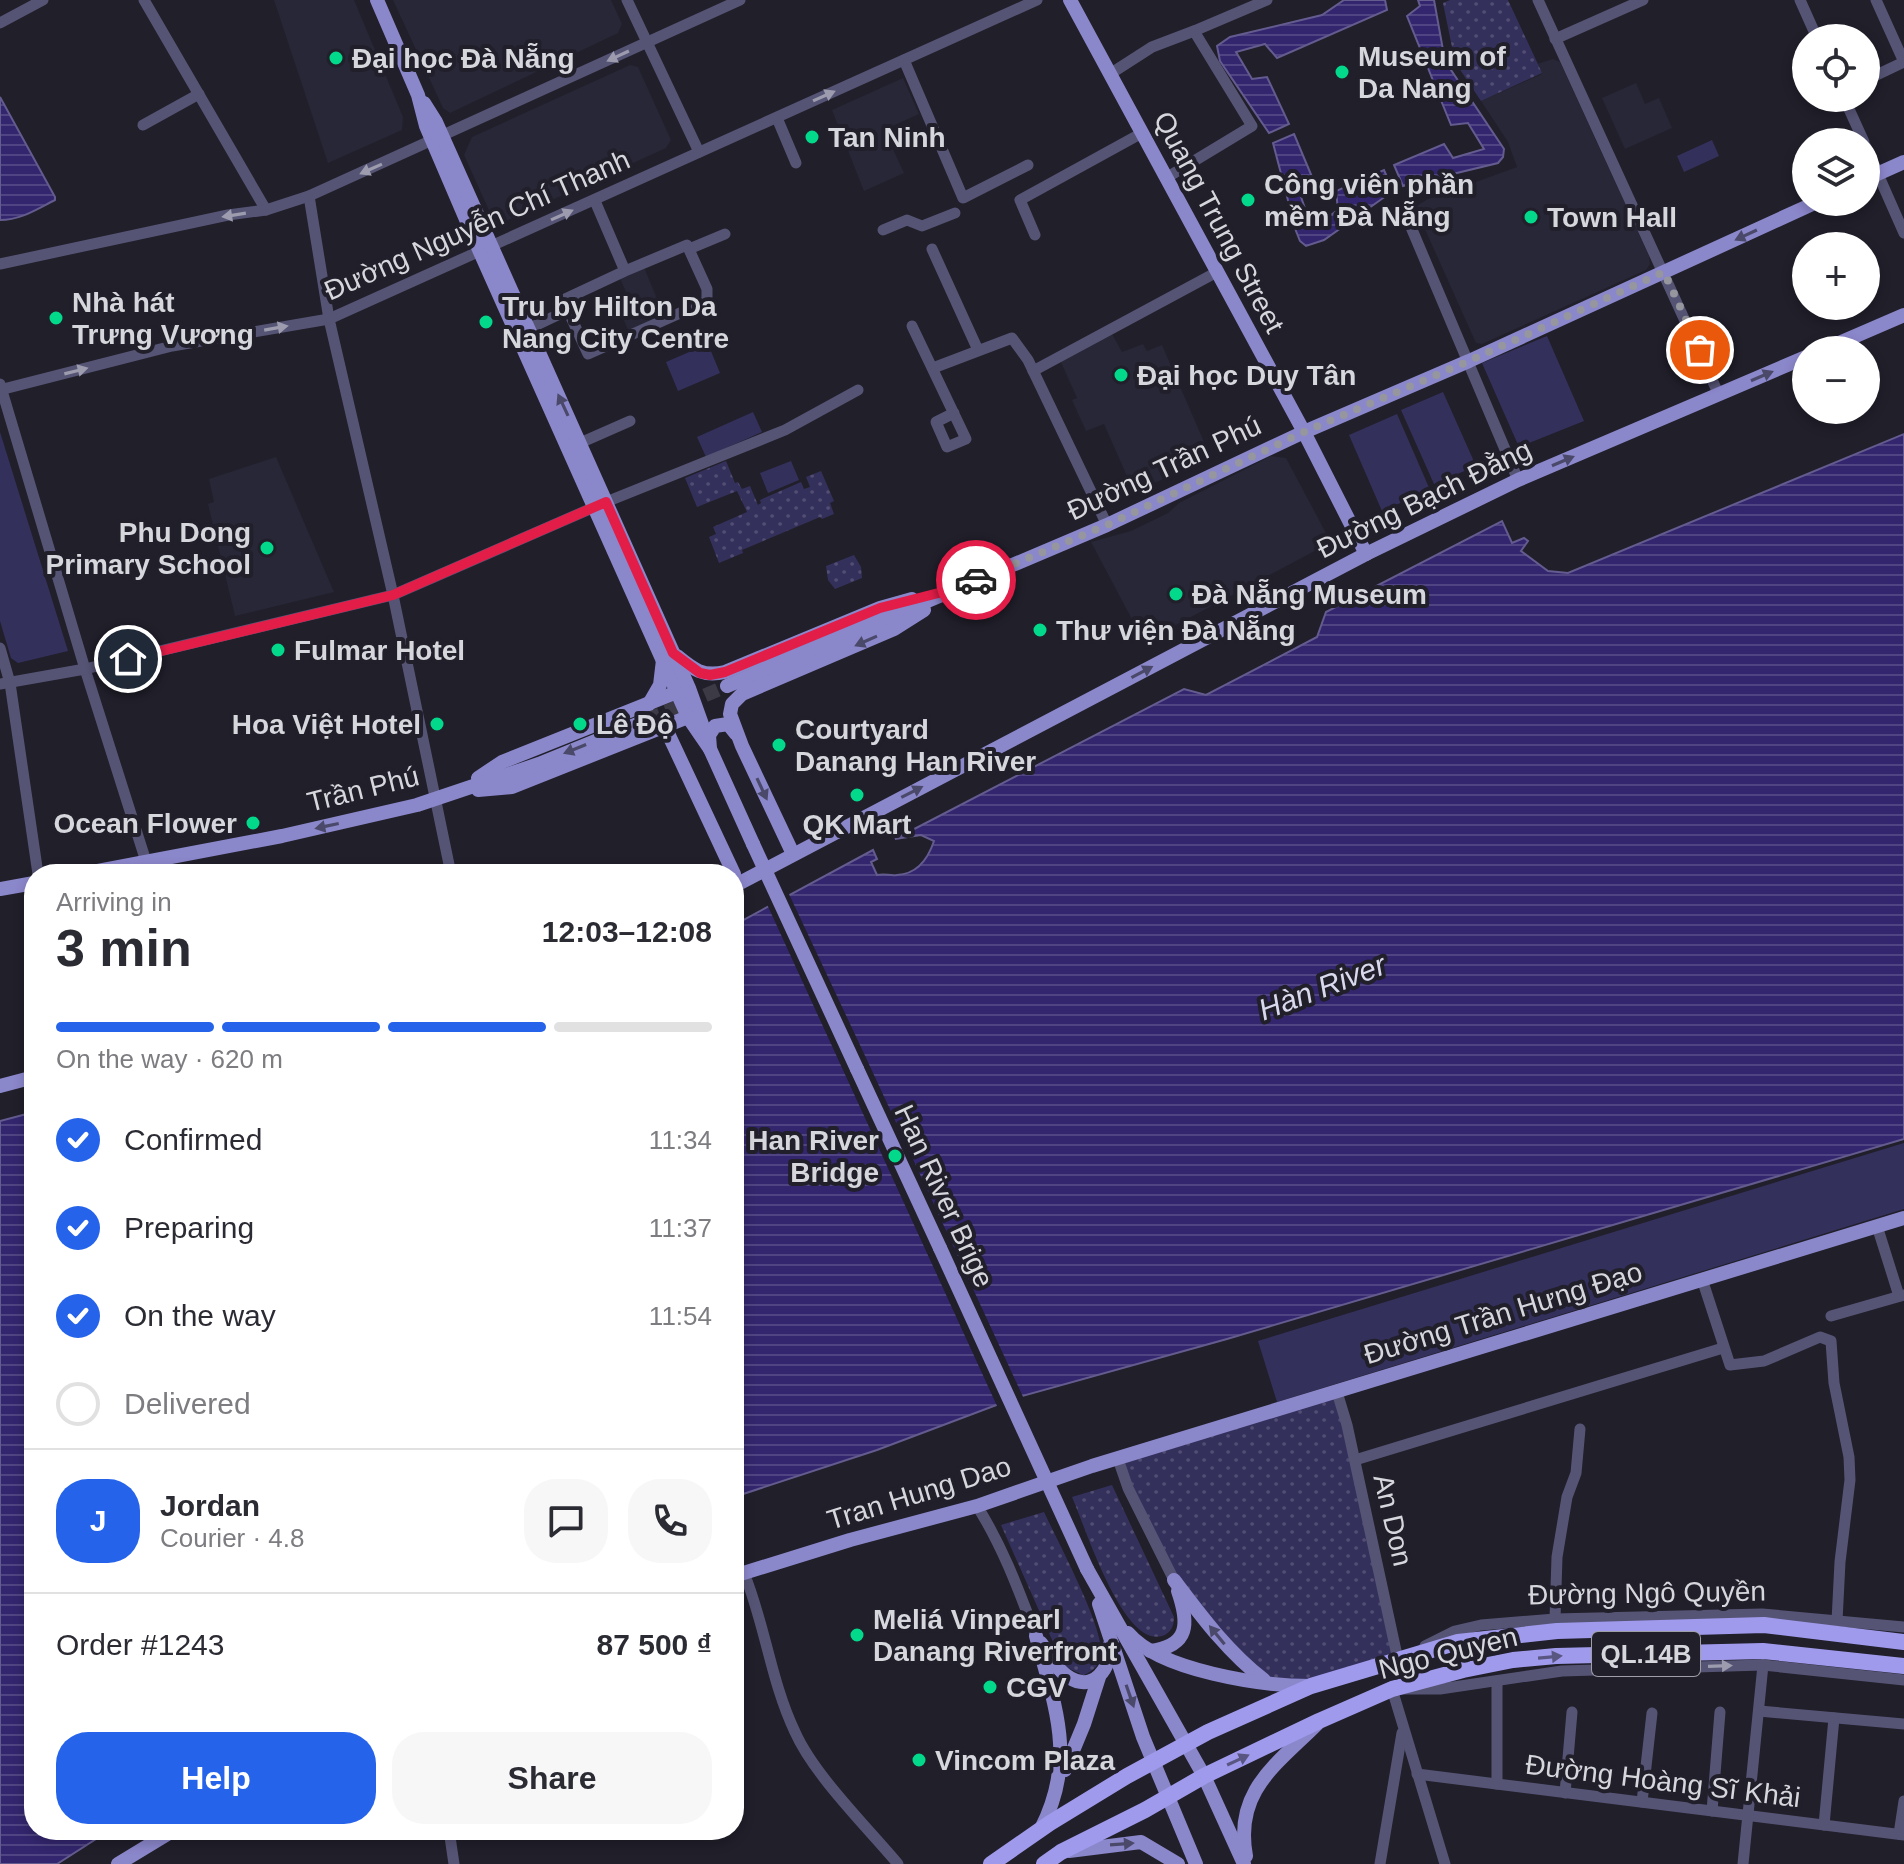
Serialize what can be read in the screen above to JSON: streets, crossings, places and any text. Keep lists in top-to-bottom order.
{
  "streets": {
    "highway": ["Ngo Quyen", "QL.14B"],
    "main road": [
      "Quang Trung Street",
      "Đường Trần Phú",
      "Đường Bạch Đằng",
      "Trần Phú",
      "Han River Brige",
      "Đường Trần Hưng Đạo",
      "Tran Hung Dao"
    ],
    "street": [
      "Đường Nguyễn Chí Thanh",
      "An Don",
      "Đường Ngô Quyền",
      "Đường Hoàng Sĩ Khải"
    ]
  },
  "crossings": [
    ["Quang Trung Street", "Đường Trần Phú"],
    ["Quang Trung Street", "Đường Bạch Đằng"],
    ["Đường Trần Hưng Đạo", "Tran Hung Dao"],
    ["Đường Trần Hưng Đạo", "An Don"],
    ["An Don", "Đường Ngô Quyền"],
    ["An Don", "Ngo Quyen"],
    ["Đường Ngô Quyền", "Ngo Quyen"],
    ["Ngo Quyen", "QL.14B"]
  ],
  "one_way": ["Đường Nguyễn Chí Thanh", "Đường Bạch Đằng"],
  "water": ["Hàn River"],
  "places": [
    "Đại học Đà Nẵng",
    "Museum of Da Nang",
    "Tan Ninh",
    "Công viên phần mềm Đà Nẵng",
    "Town Hall",
    "Nhà hát Trưng Vương",
    "Tru by Hilton Da Nang City Centre",
    "Đại học Duy Tân",
    "Phu Dong Primary School",
    "Đà Nẵng Museum",
    "Thư viện Đà Nẵng",
    "Fulmar Hotel",
    "Hoa Việt Hotel",
    "Lê Độ",
    "Courtyard Danang Han River",
    "QK Mart",
    "Ocean Flower",
    "Han River Bridge",
    "Meliá Vinpearl Danang Riverfront",
    "CGV",
    "Vincom Plaza"
  ],
  "page": {
    "map_buttons": ["+", "−"],
    "heading": ["3 min", "Arriving in", "12:03–12:08"],
    "panel": [
      "Jordan",
      "Courier · 4.8",
      "Order #1243",
      "87 500 ₫"
    ],
    "bar": "On the way · 620 m",
    "list": [
      ["Confirmed", "11:34"],
      ["Preparing", "11:37"],
      ["On the way", "11:54"],
      "Delivered"
    ],
    "round": "J",
    "buttons": ["Help", "Share"]
  }
}
